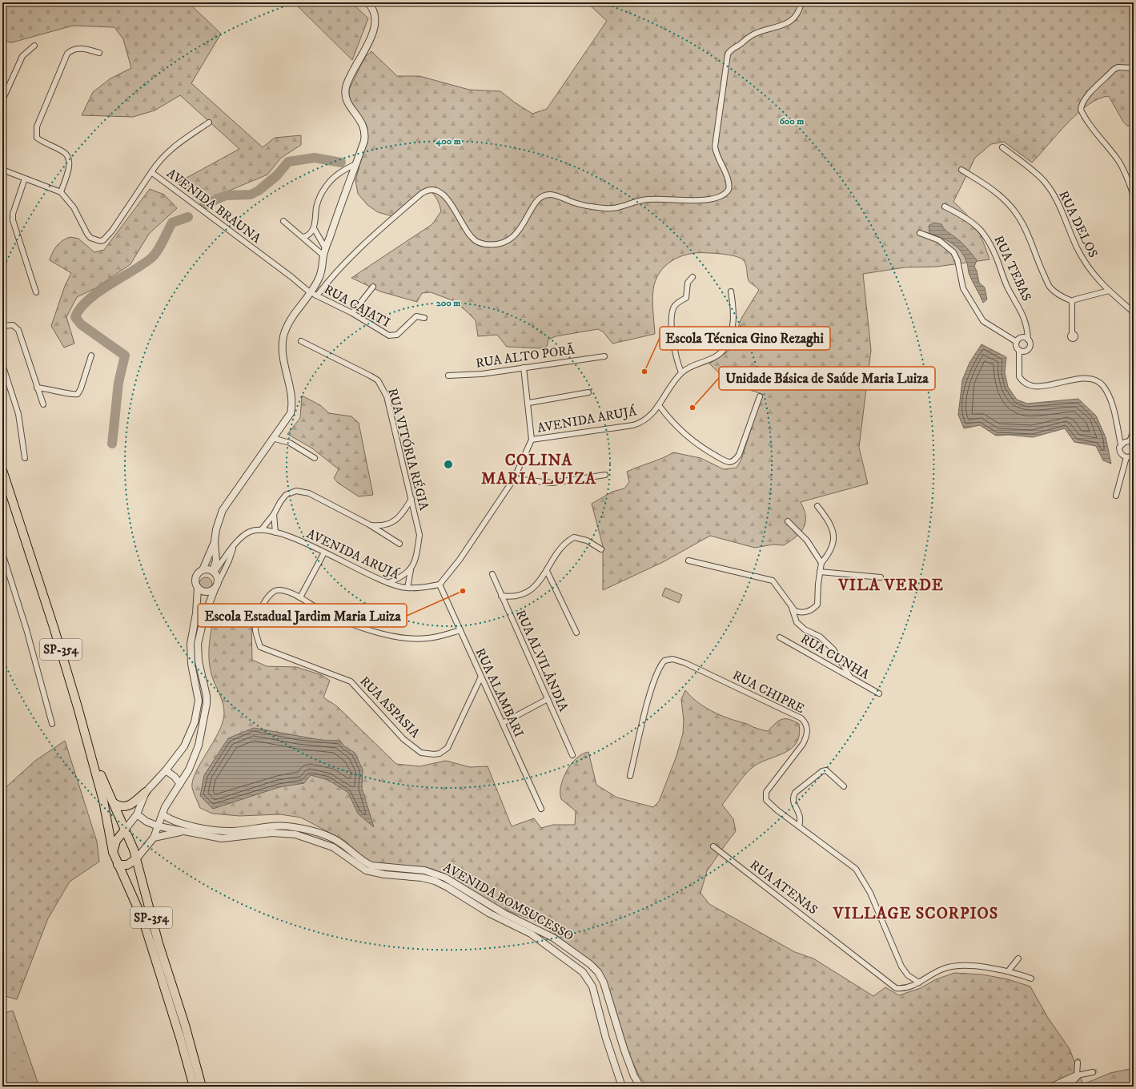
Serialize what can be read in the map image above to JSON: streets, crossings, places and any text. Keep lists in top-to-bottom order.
{
  "streets": {
    "main road": ["SP-354"],
    "street": [
      "AVENIDA BRAUNA",
      "RUA DELOS",
      "RUA TEBAS",
      "RUA CAJATI",
      "RUA ALTO PORÃ",
      "AVENIDA ARUJÁ",
      "RUA VITÓRIA RÉGIA",
      "RUA CUNHA",
      "RUA ALVILÂNDIA",
      "RUA CHIPRE",
      "RUA ALAMBARI",
      "RUA ASPASIA",
      "RUA ATENAS",
      "AVENIDA BOMSUCESSO"
    ]
  },
  "crossings": [
    ["AVENIDA BRAUNA", "RUA CAJATI"],
    ["AVENIDA ARUJÁ", "RUA VITÓRIA RÉGIA"],
    ["AVENIDA ARUJÁ", "RUA ALAMBARI"],
    ["RUA CHIPRE", "RUA ATENAS"],
    ["RUA ALAMBARI", "RUA ASPASIA"]
  ],
  "districts": ["COLINA MARIA LUIZA", "VILA VERDE", "VILLAGE SCORPIOS"],
  "places": ["Escola Técnica Gino Rezaghi", "Unidade Básica de Saúde Maria Luiza", "Escola Estadual Jardim Maria Luiza"],
  "rings": ["600 m", "400 m", "200 m"]
}
